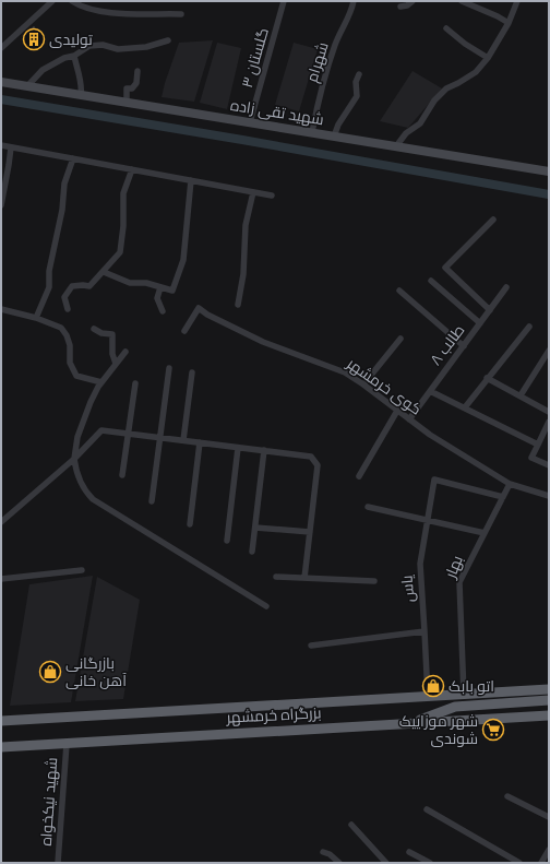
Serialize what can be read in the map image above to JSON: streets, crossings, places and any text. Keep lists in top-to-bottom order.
{
  "streets": {
    "highway": ["بزرگراه خرمشهر"],
    "main road": ["شهید تقی زاده"],
    "street": [
      "گلستان ۳",
      "شهرام",
      "طالب ۸",
      "کوی خرمشهر",
      "بهار",
      "یاس",
      "شهید نیکخواه"
    ]
  },
  "crossings": [
    ["گلستان ۳", "شهید تقی زاده"],
    ["شهرام", "شهید تقی زاده"],
    ["طالب ۸", "کوی خرمشهر"],
    ["کوی خرمشهر", "بهار"],
    ["بهار", "یاس"],
    ["بهار", "بزرگراه خرمشهر"],
    ["یاس", "بزرگراه خرمشهر"],
    ["بزرگراه خرمشهر", "شهید نیکخواه"]
  ],
  "places": {
    "building": ["تولیدی"],
    "shop": ["بازرگانی آهن خانی", "اتو بابک"],
    "supermarket": ["شهر موزاییک شوندی"]
  }
}
